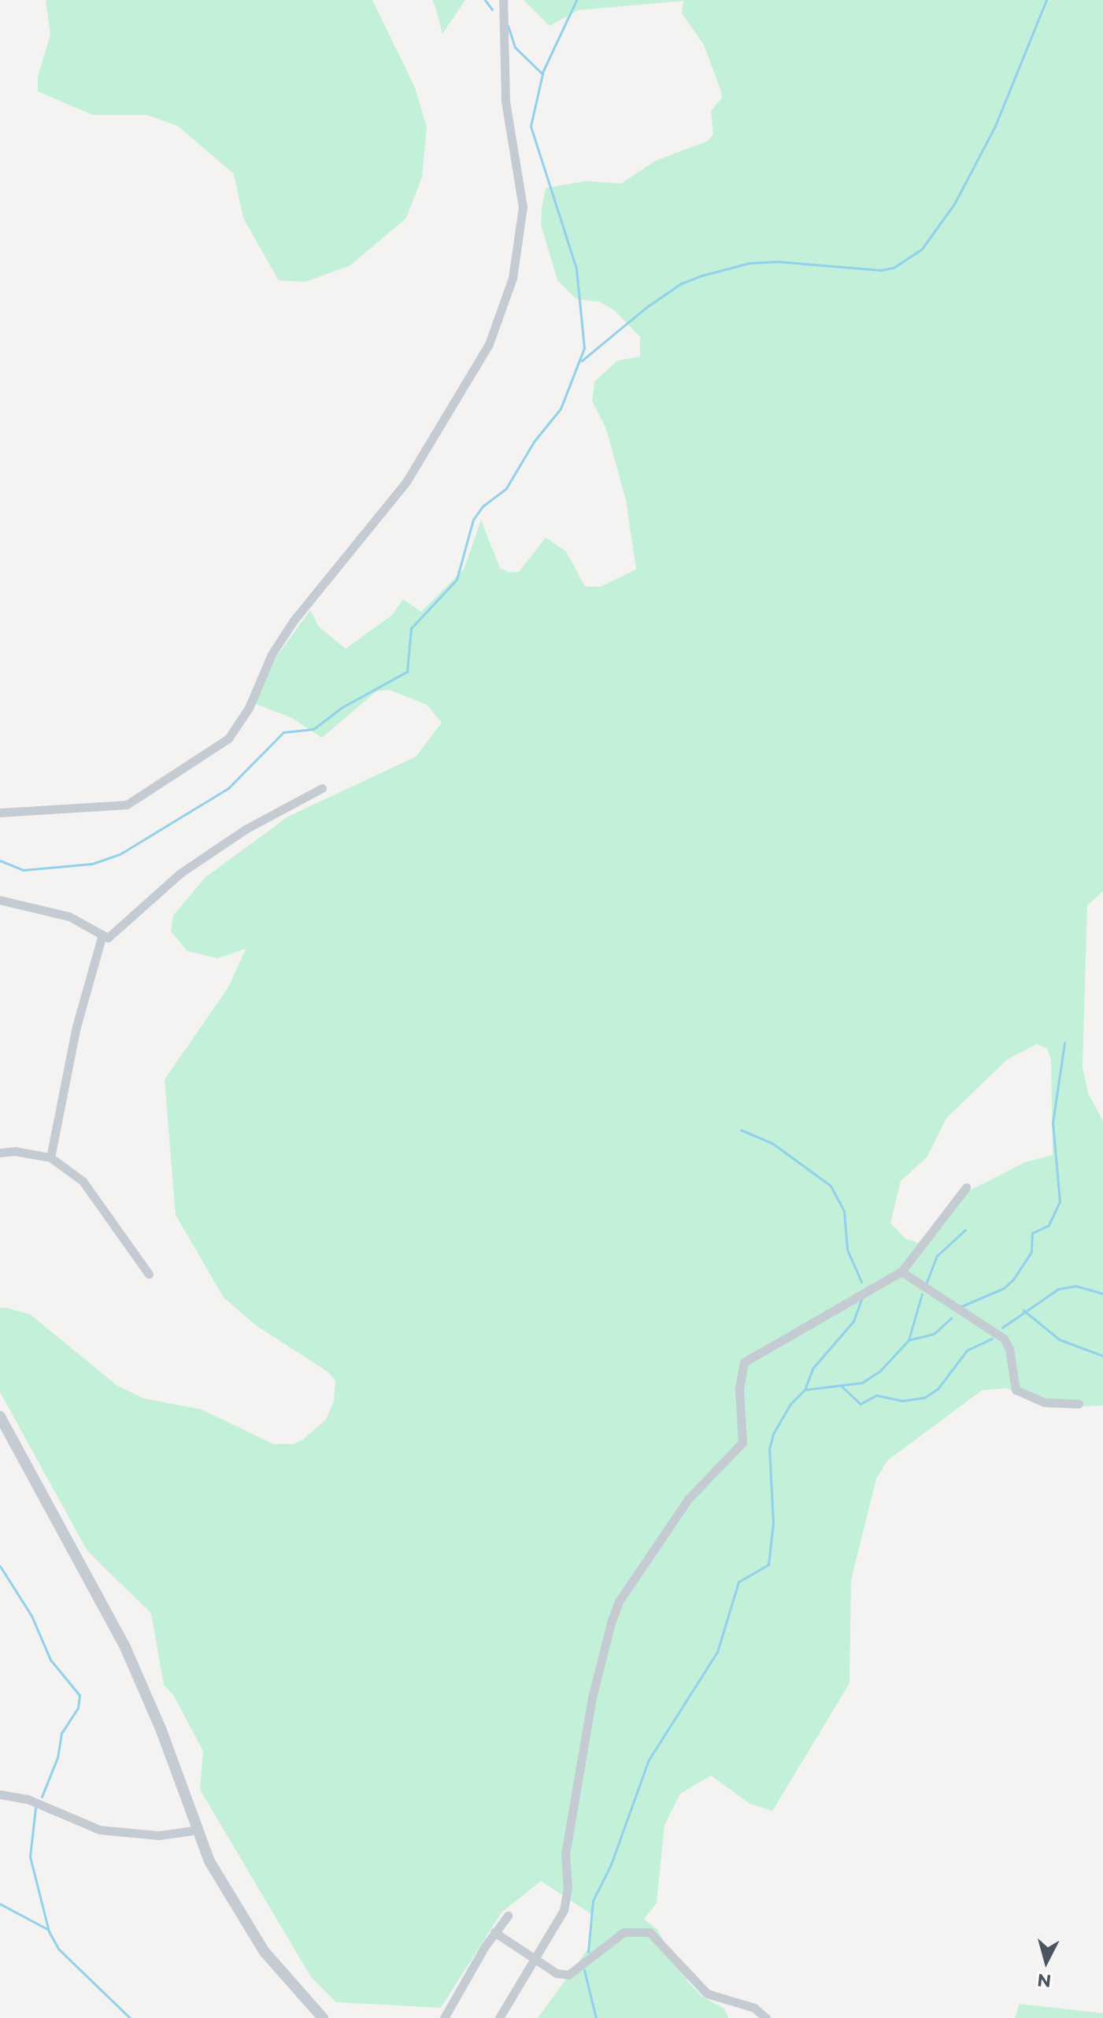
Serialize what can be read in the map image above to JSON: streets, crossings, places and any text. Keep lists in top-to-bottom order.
{
  "north": "bottom"
}
